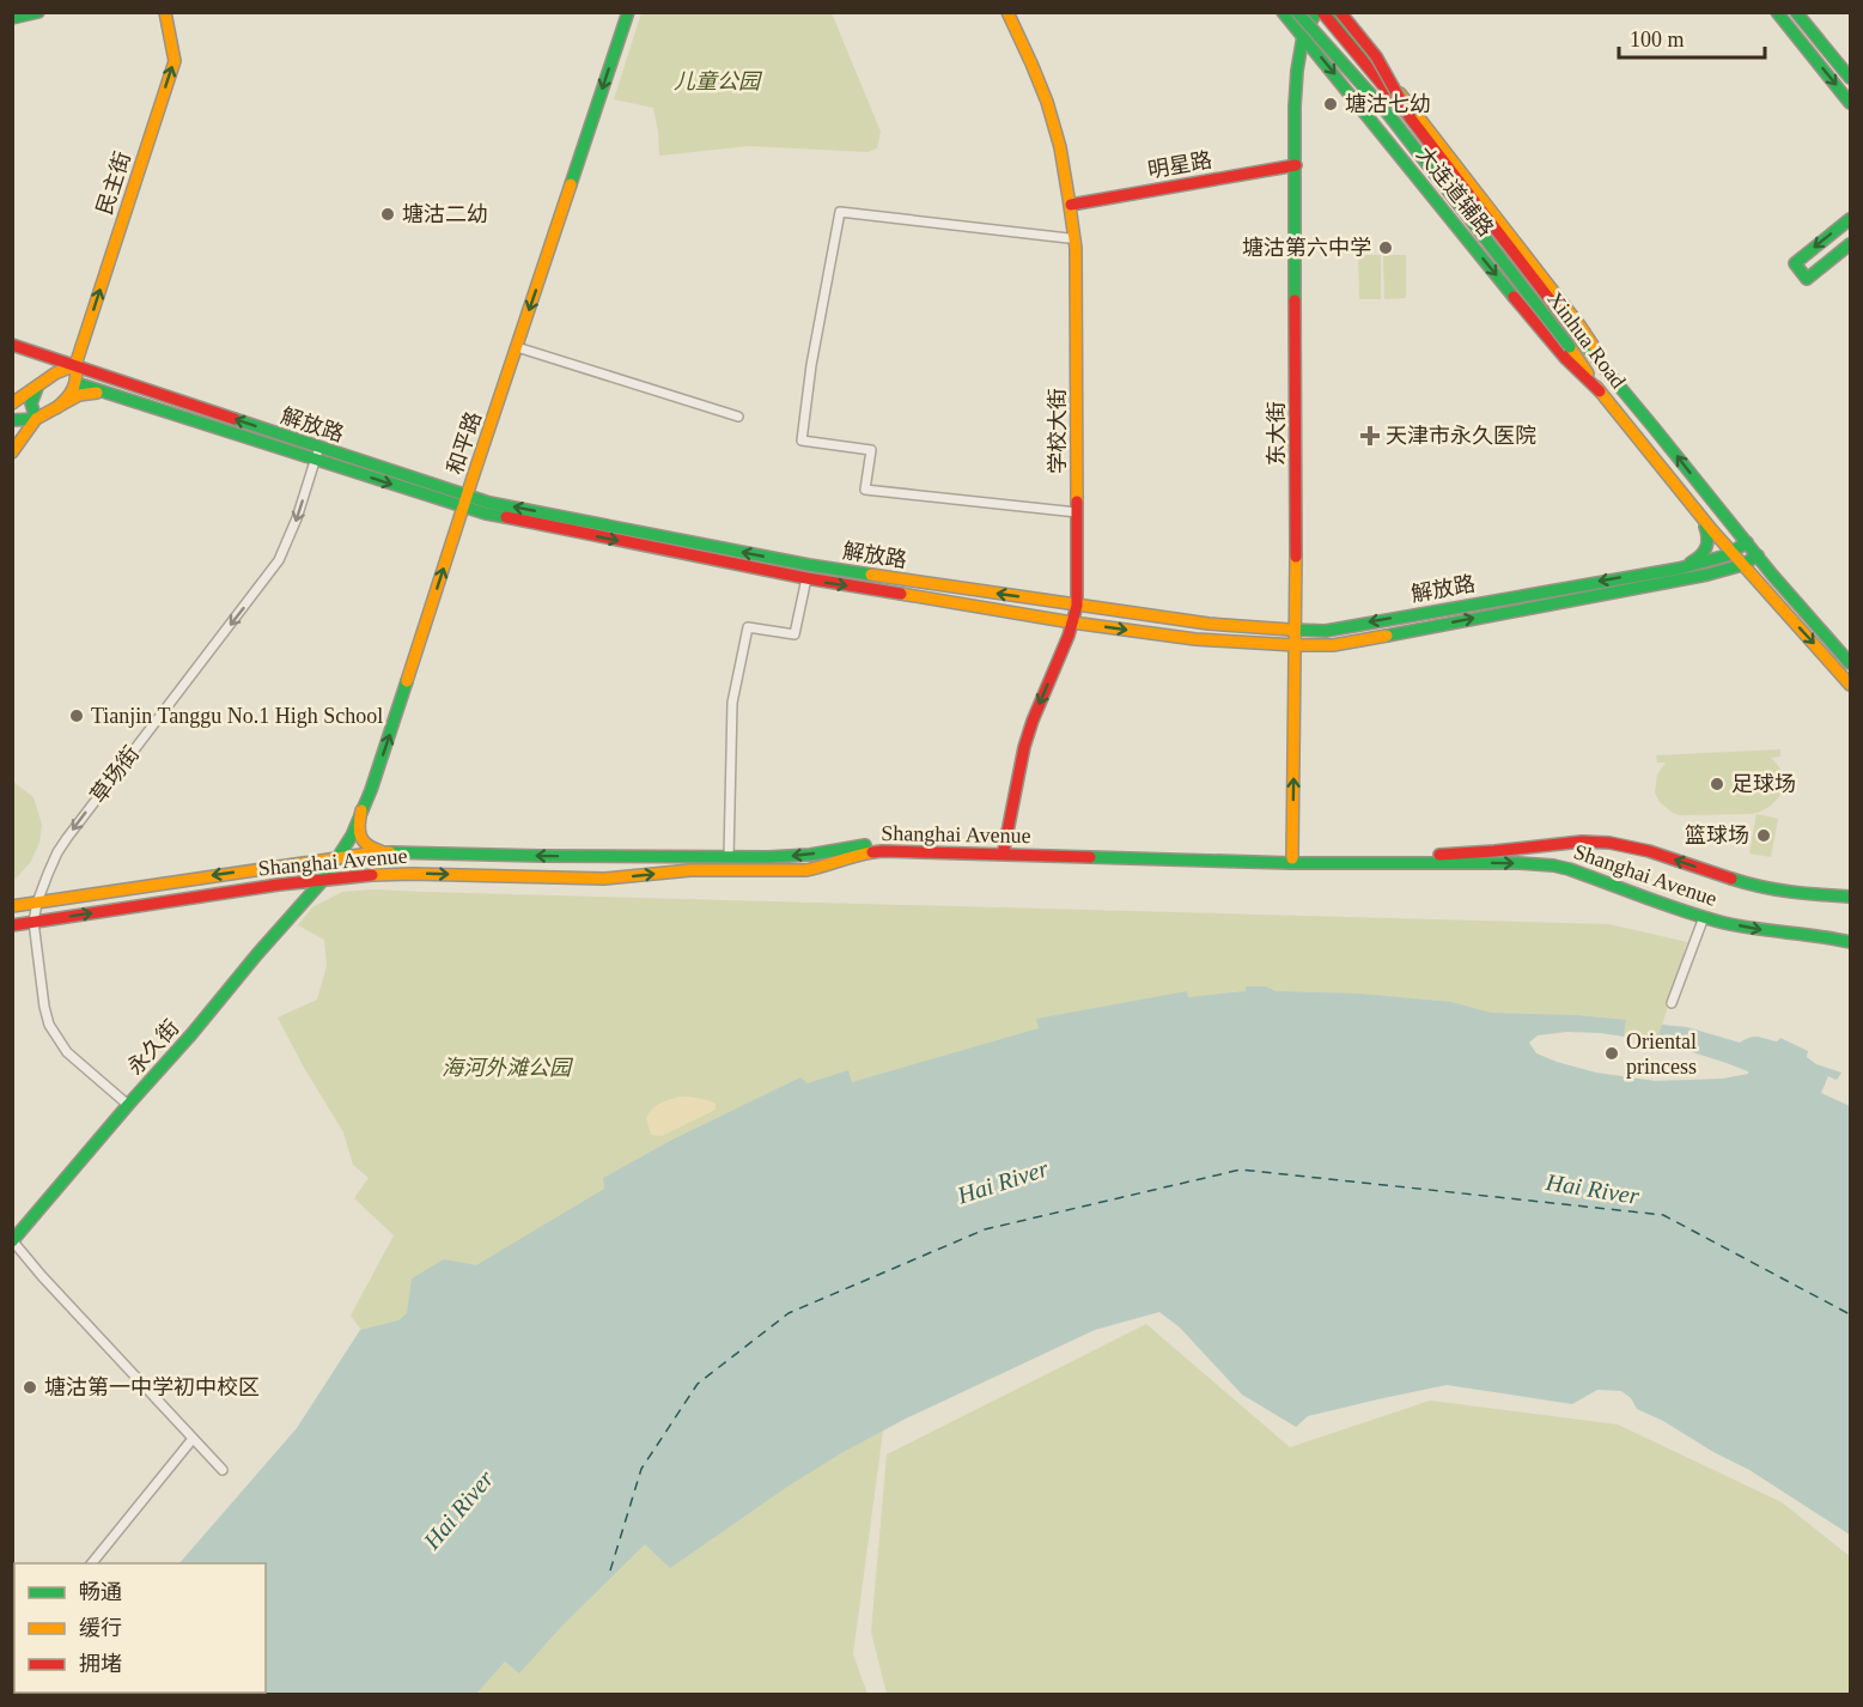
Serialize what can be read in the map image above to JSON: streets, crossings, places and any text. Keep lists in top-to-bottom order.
{
  "streets": {
    "street": [
      "明星路",
      "民主街",
      "大连道辅路",
      "Xinhua Road",
      "解放路",
      "学校大街",
      "东大街",
      "和平路",
      "草场街",
      "Shanghai Avenue",
      "永久街"
    ]
  },
  "crossings": [
    ["明星路", "学校大街"],
    ["明星路", "东大街"],
    ["民主街", "解放路"],
    ["大连道辅路", "Xinhua Road"],
    ["大连道辅路", "东大街"],
    ["Xinhua Road", "解放路"],
    ["解放路", "学校大街"],
    ["解放路", "东大街"],
    ["解放路", "和平路"],
    ["解放路", "草场街"],
    ["学校大街", "Shanghai Avenue"],
    ["东大街", "Shanghai Avenue"],
    ["草场街", "Shanghai Avenue"],
    ["草场街", "永久街"],
    ["Shanghai Avenue", "永久街"]
  ],
  "one_way": ["民主街", "和平路", "草场街"],
  "water": ["Hai River"],
  "parks": ["儿童公园", "海河外滩公园"],
  "places": {
    "other": [
      "塘沽七幼",
      "塘沽二幼",
      "塘沽第六中学",
      "Tianjin Tanggu No.1 High School",
      "足球场",
      "篮球场",
      "Oriental princess",
      "塘沽第一中学初中校区"
    ],
    "health": ["天津市永久医院"]
  },
  "legend": ["畅通", "缓行", "拥堵"],
  "scale_bar": "100 m"
}
